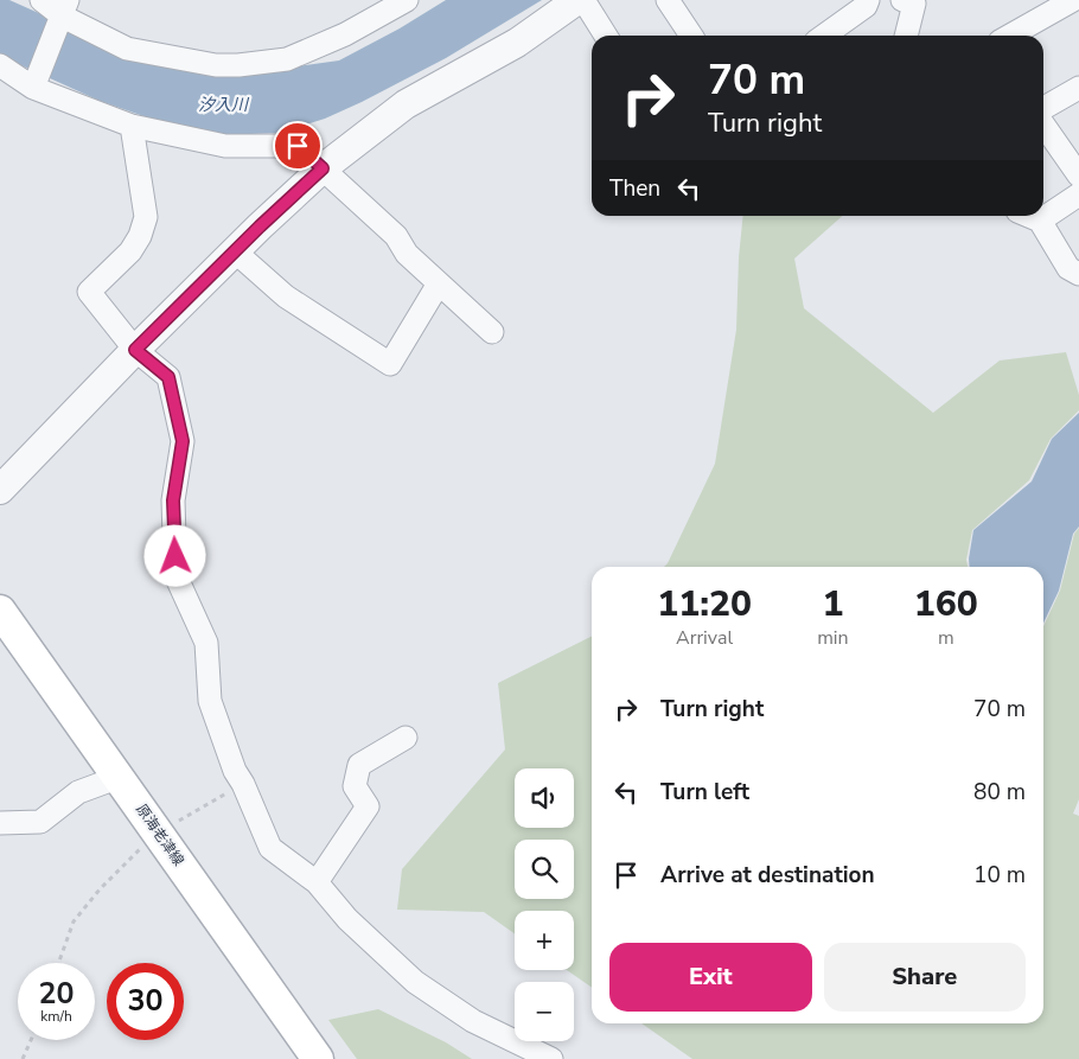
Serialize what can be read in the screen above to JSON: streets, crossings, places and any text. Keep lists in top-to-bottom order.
{
  "streets": {
    "main road": ["原海老津線"]
  },
  "water": ["汐入川"],
  "page": {
    "turn": ["70 m", "Turn right"],
    "then": "Then",
    "eta": [
      "11:20",
      "Arrival",
      "1",
      "min",
      "160",
      "m"
    ],
    "list": [
      {
        "name": "Turn right",
        "value": "70 m"
      },
      {
        "name": "Turn left",
        "value": "80 m"
      },
      {
        "name": "Arrive at destination",
        "value": "10 m"
      }
    ],
    "map_buttons": ["+", "−"],
    "buttons": ["Exit", "Share"],
    "speed": "20 km/h",
    "limit": "30"
  }
}
